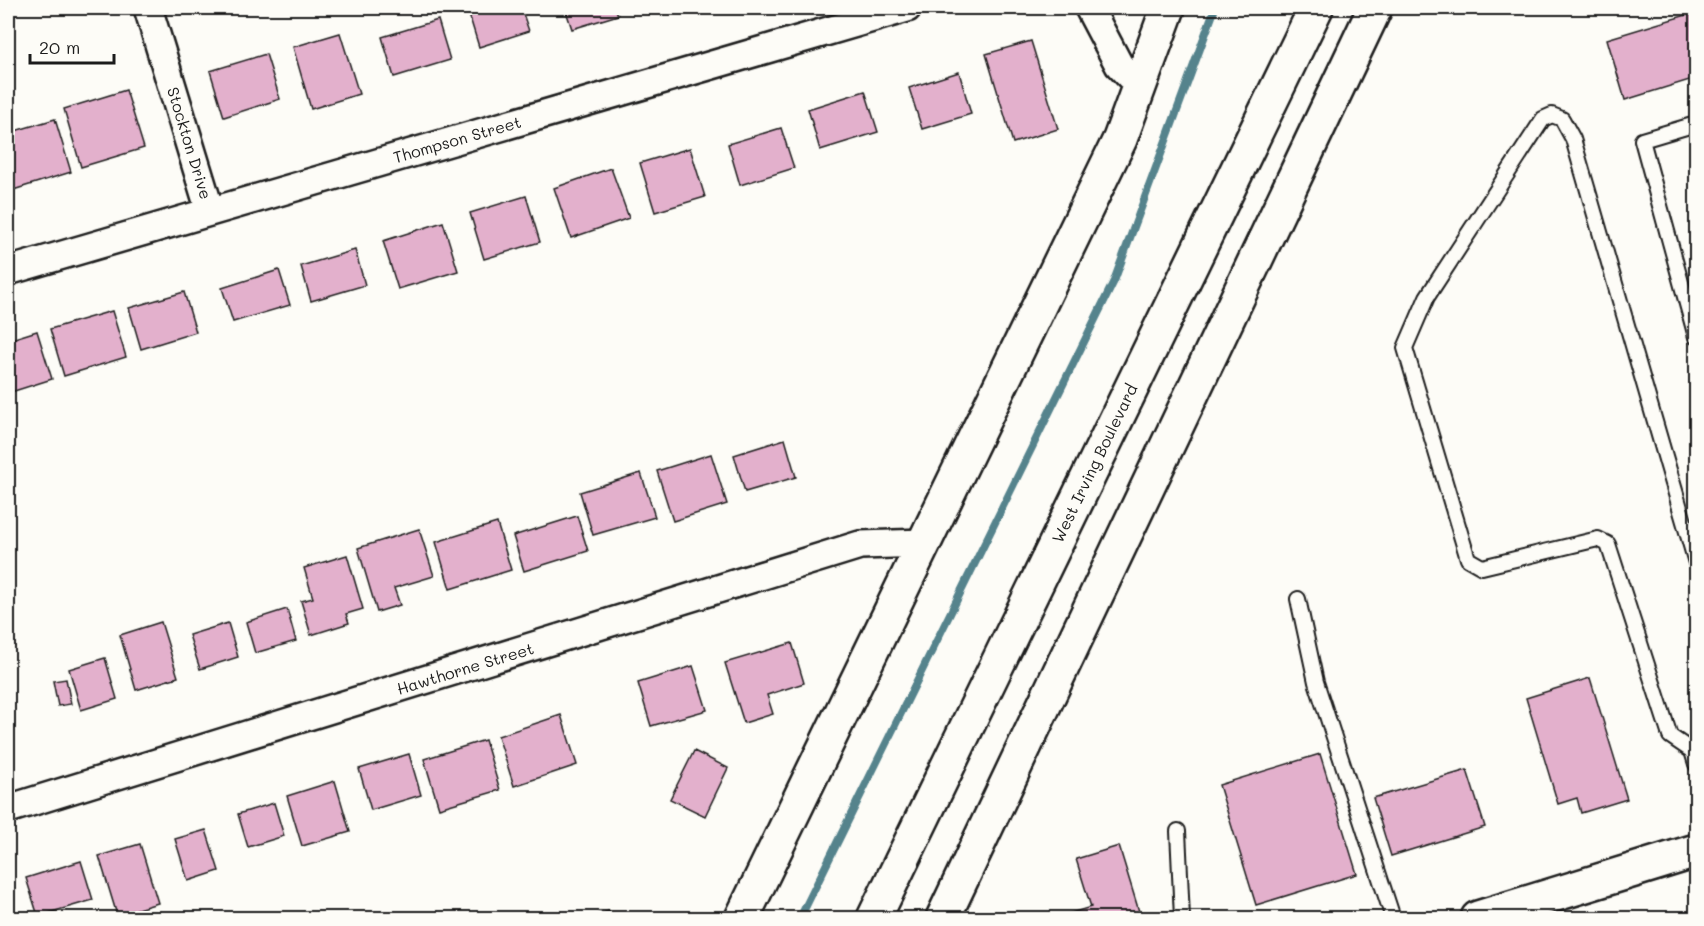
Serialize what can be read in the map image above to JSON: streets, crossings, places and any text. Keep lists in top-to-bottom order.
{
  "streets": {
    "main road": ["West Irving Boulevard"],
    "street": ["Thompson Street", "Stockton Drive", "Hawthorne Street"]
  },
  "crossings": [
    ["Thompson Street", "Stockton Drive"]
  ],
  "scale_bar": "20 m"
}
